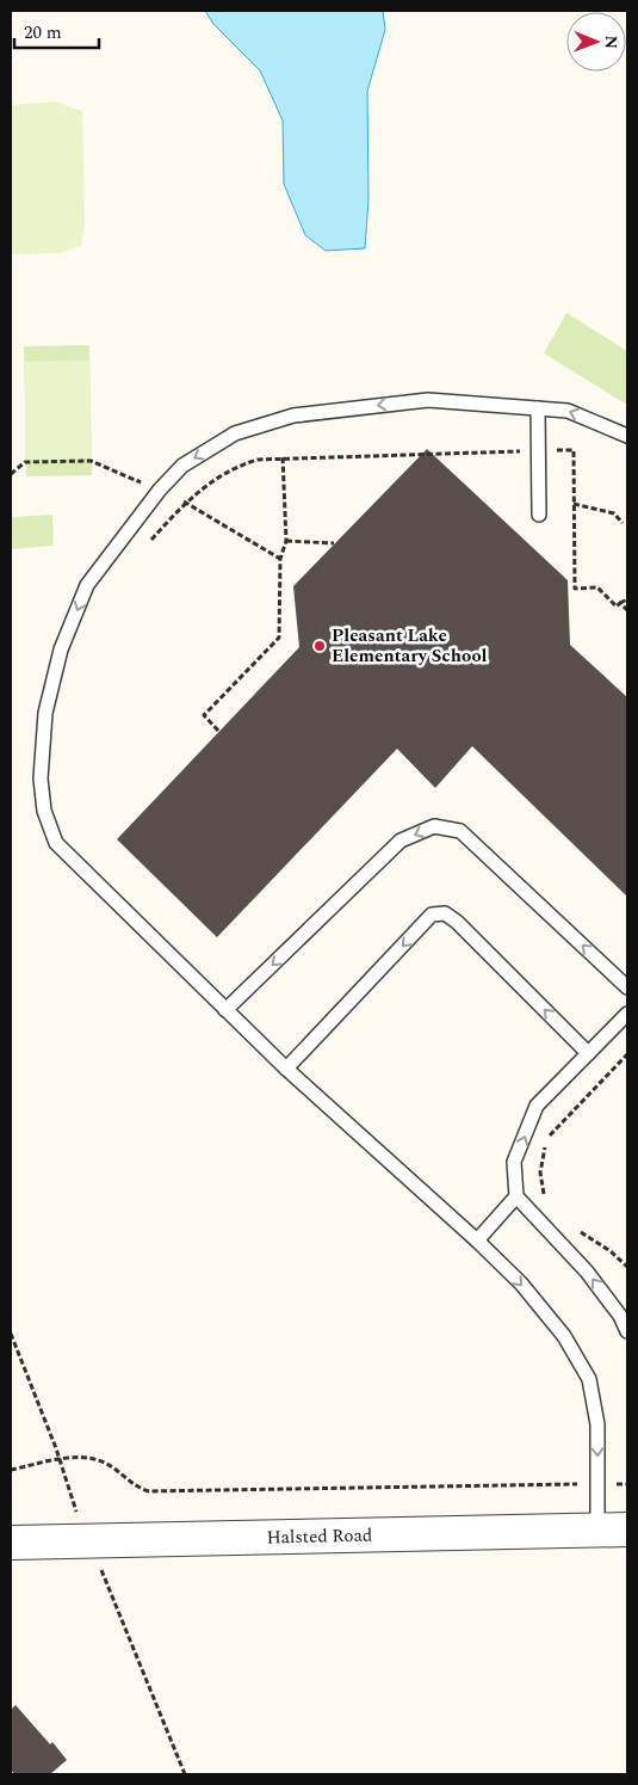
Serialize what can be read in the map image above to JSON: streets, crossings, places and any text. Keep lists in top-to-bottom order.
{
  "streets": {
    "street": ["Halsted Road"]
  },
  "places": ["Pleasant Lake Elementary School"],
  "scale_bar": "20 m",
  "north": "right"
}
